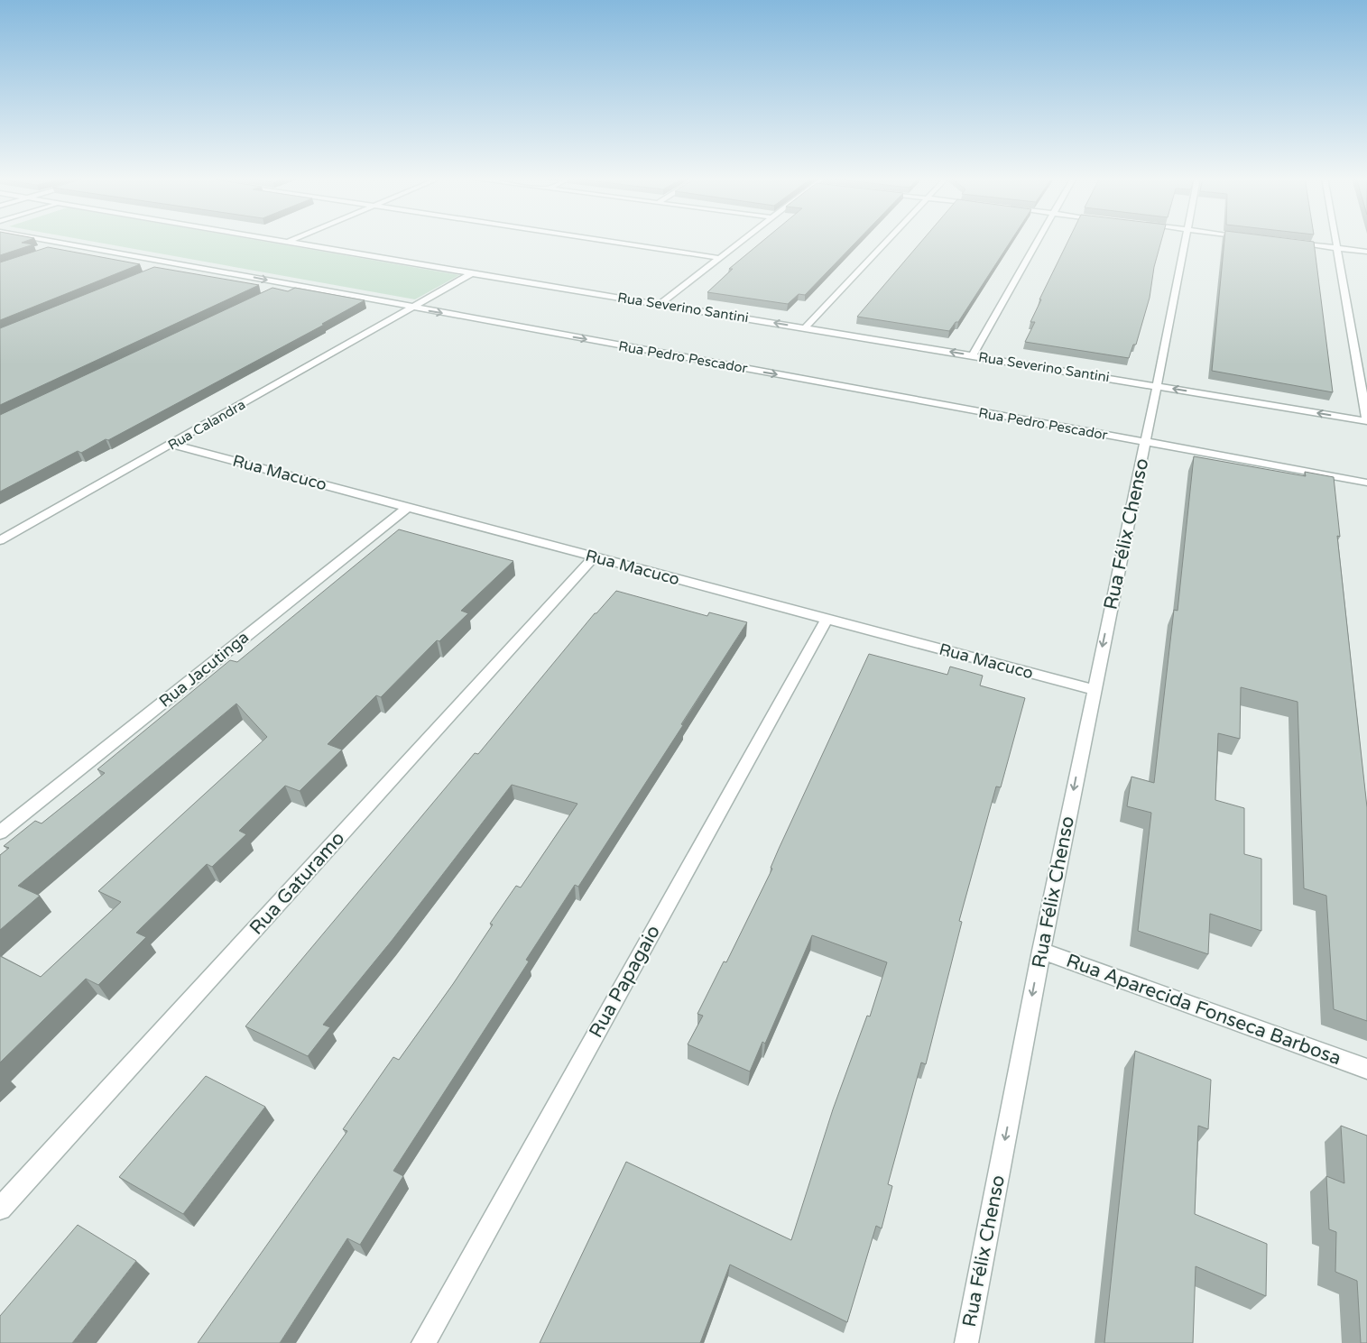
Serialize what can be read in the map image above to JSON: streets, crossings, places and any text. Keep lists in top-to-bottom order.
{
  "streets": {
    "street": [
      "Rua Severino Santini",
      "Rua Pedro Pescador",
      "Rua Calandra",
      "Rua Macuco",
      "Rua Félix Chenso",
      "Rua Jacutinga",
      "Rua Gaturamo",
      "Rua Papagaio",
      "Rua Aparecida Fonseca Barbosa"
    ]
  },
  "crossings": [
    ["Rua Severino Santini", "Rua Calandra"],
    ["Rua Severino Santini", "Rua Félix Chenso"],
    ["Rua Pedro Pescador", "Rua Calandra"],
    ["Rua Pedro Pescador", "Rua Félix Chenso"],
    ["Rua Calandra", "Rua Macuco"],
    ["Rua Macuco", "Rua Félix Chenso"],
    ["Rua Macuco", "Rua Jacutinga"],
    ["Rua Macuco", "Rua Gaturamo"],
    ["Rua Macuco", "Rua Papagaio"],
    ["Rua Félix Chenso", "Rua Aparecida Fonseca Barbosa"]
  ],
  "one_way": ["Rua Severino Santini", "Rua Pedro Pescador", "Rua Félix Chenso"]
}
